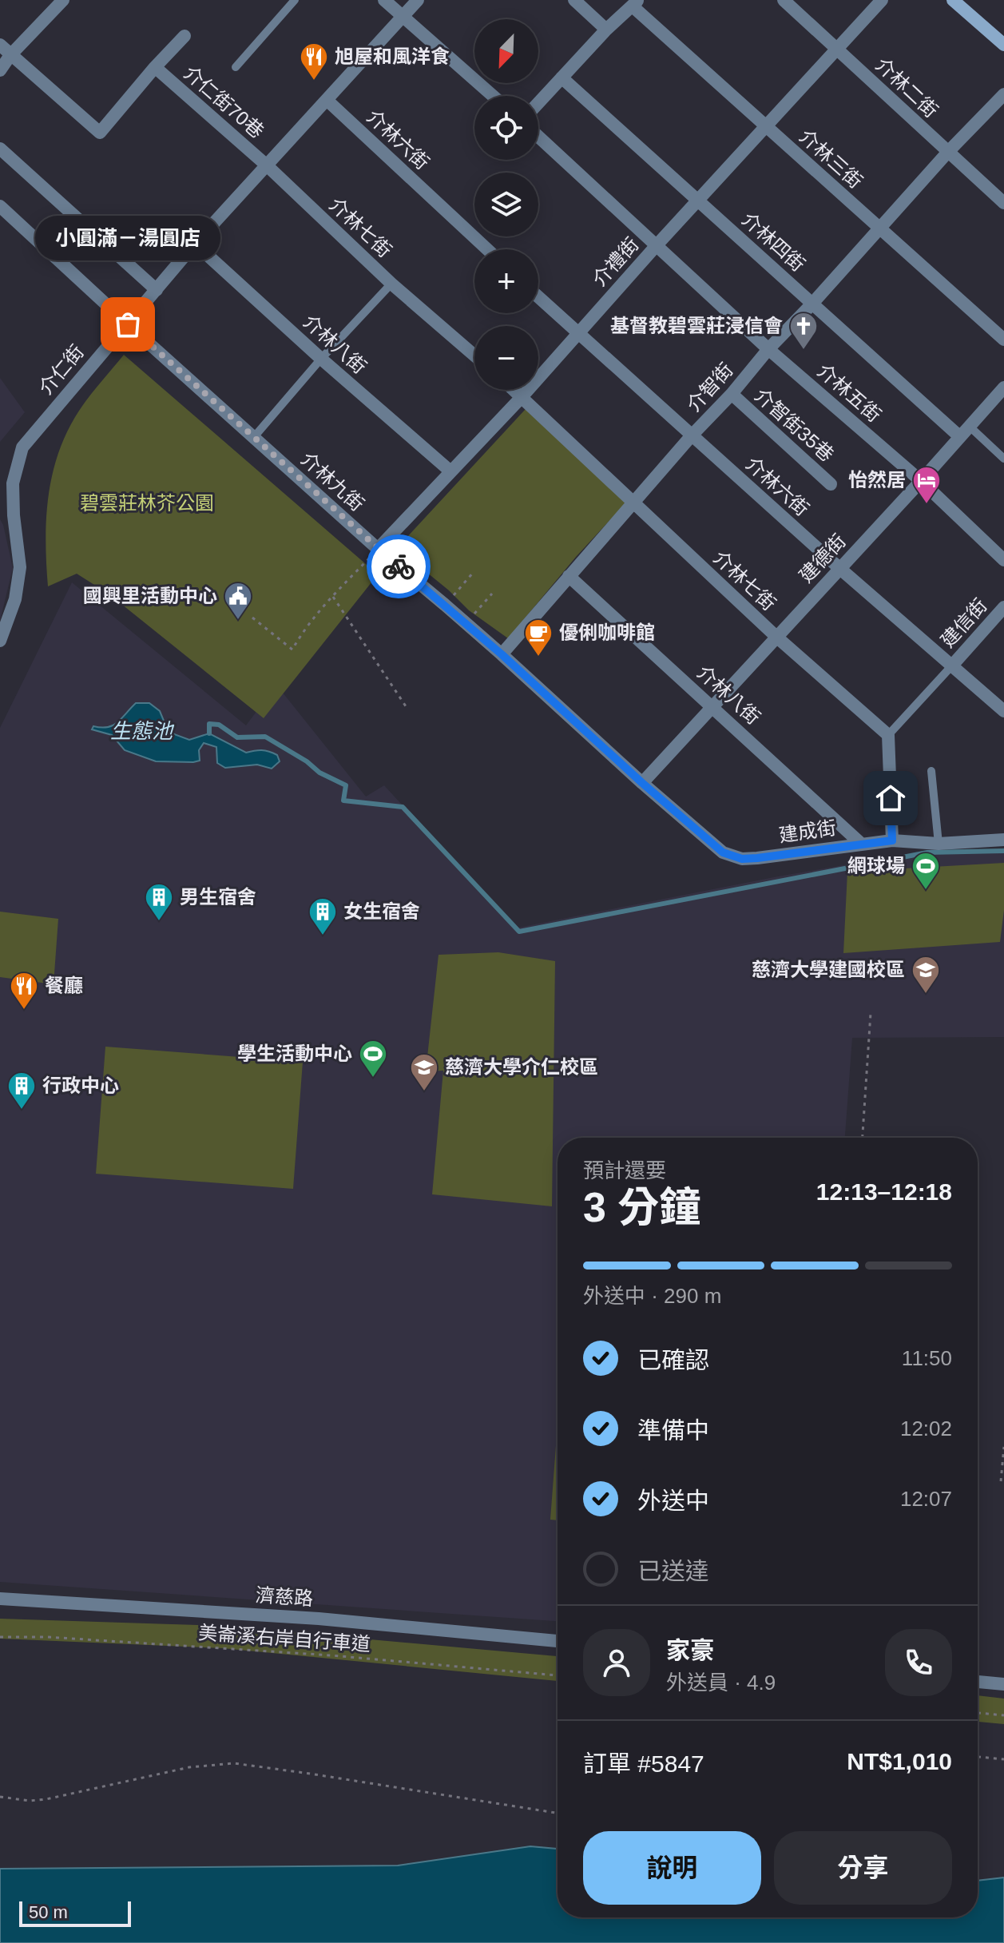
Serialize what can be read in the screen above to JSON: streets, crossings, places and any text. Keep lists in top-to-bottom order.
{
  "streets": {
    "street": [
      "介林二街",
      "介仁街70巷",
      "介林六街",
      "介林三街",
      "介林七街",
      "介林四街",
      "介禮街",
      "介林八街",
      "介仁街",
      "介智街",
      "介林五街",
      "介智街35巷",
      "介林九街",
      "建德街",
      "建信街",
      "建成街",
      "濟慈路"
    ],
    "path": ["美崙溪右岸自行車道"]
  },
  "crossings": [
    ["介林二街", "介禮街"],
    ["介林二街", "介智街"],
    ["介仁街70巷", "介林七街"],
    ["介仁街70巷", "介仁街"],
    ["介林六街", "介禮街"],
    ["介林六街", "介仁街"],
    ["介林六街", "介智街"],
    ["介林六街", "建德街"],
    ["介林六街", "建信街"],
    ["介林三街", "介禮街"],
    ["介林三街", "介智街"],
    ["介林七街", "介禮街"],
    ["介林七街", "介仁街"],
    ["介林七街", "介智街"],
    ["介林七街", "建德街"],
    ["介林四街", "介禮街"],
    ["介林四街", "介智街"],
    ["介林四街", "建德街"],
    ["介禮街", "介林八街"],
    ["介禮街", "介林五街"],
    ["介禮街", "介林九街"],
    ["介林八街", "介仁街"],
    ["介林八街", "介智街"],
    ["介林八街", "建德街"],
    ["介林八街", "建成街"],
    ["介仁街", "介林九街"],
    ["介智街", "介林五街"],
    ["介智街", "介智街35巷"],
    ["介智街", "介林九街"],
    ["介林五街", "建德街"],
    ["介林九街", "建德街"],
    ["介林九街", "建成街"],
    ["建德街", "建成街"]
  ],
  "water": ["生態池"],
  "parks": ["碧雲莊林芥公園"],
  "places": {
    "restaurant": ["旭屋和風洋食", "餐廳"],
    "other": ["小圓滿－湯圓店"],
    "church": ["基督教碧雲莊浸信會"],
    "hotel": ["怡然居"],
    "public building": ["國興里活動中心"],
    "cafe": ["優俐咖啡館"],
    "sports": ["網球場", "學生活動中心"],
    "building": ["男生宿舍", "女生宿舍", "行政中心"],
    "school or university": ["慈濟大學建國校區", "慈濟大學介仁校區"]
  },
  "scale_bar": "50 m",
  "north": "bottom left",
  "page": {
    "map_buttons": ["+", "−"],
    "bubble": "小圓滿－湯圓店",
    "heading": ["3 分鐘", "預計還要", "12:13–12:18"],
    "panel": [
      "家豪",
      "外送員 · 4.9",
      "訂單 #5847",
      "NT$1,010"
    ],
    "bar": "外送中 · 290 m",
    "list": [
      ["已確認", "11:50"],
      ["準備中", "12:02"],
      ["外送中", "12:07"],
      "已送達"
    ],
    "buttons": ["說明", "分享"],
    "scale": "50 m"
  }
}
